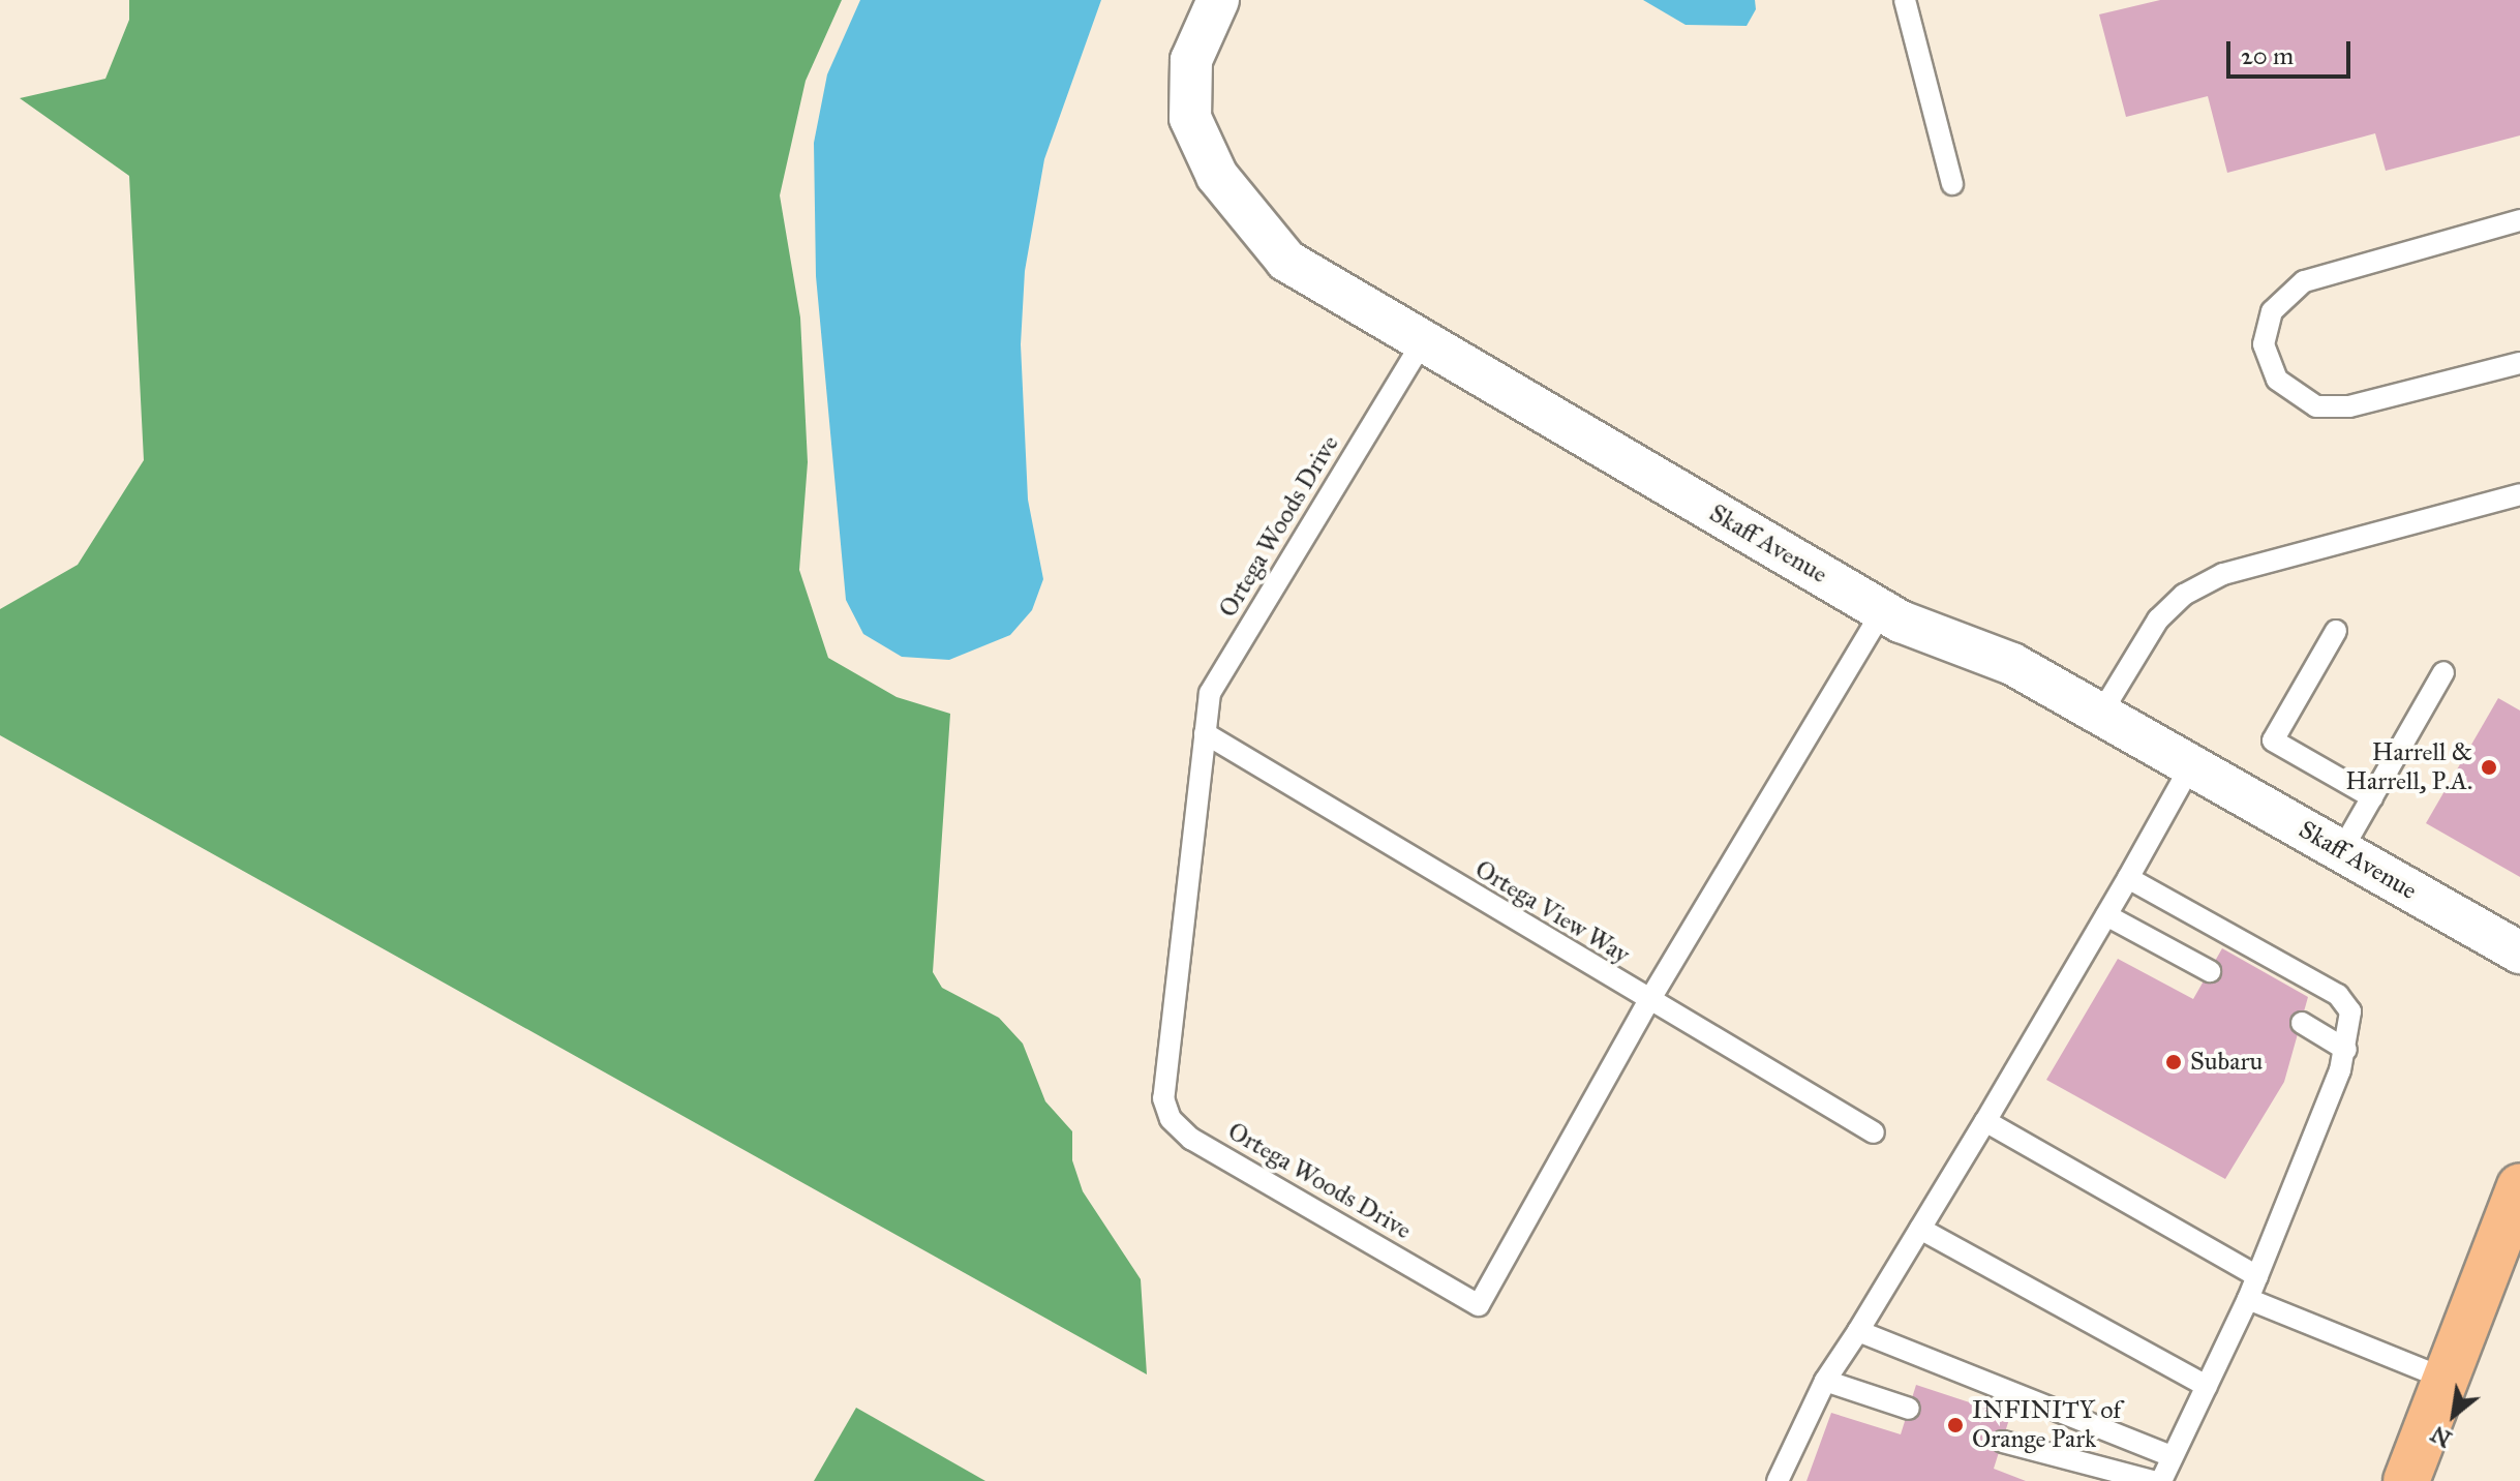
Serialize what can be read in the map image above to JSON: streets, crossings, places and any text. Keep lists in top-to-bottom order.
{
  "streets": {
    "street": ["Skaff Avenue"],
    "lane": ["Ortega Woods Drive", "Ortega View Way"]
  },
  "crossings": [
    ["Ortega Woods Drive", "Skaff Avenue"],
    ["Ortega Woods Drive", "Ortega View Way"]
  ],
  "places": ["Harrell & Harrell, P.A.", "Subaru", "INFINITY of Orange Park"],
  "scale_bar": "20 m",
  "north": "bottom left"
}
